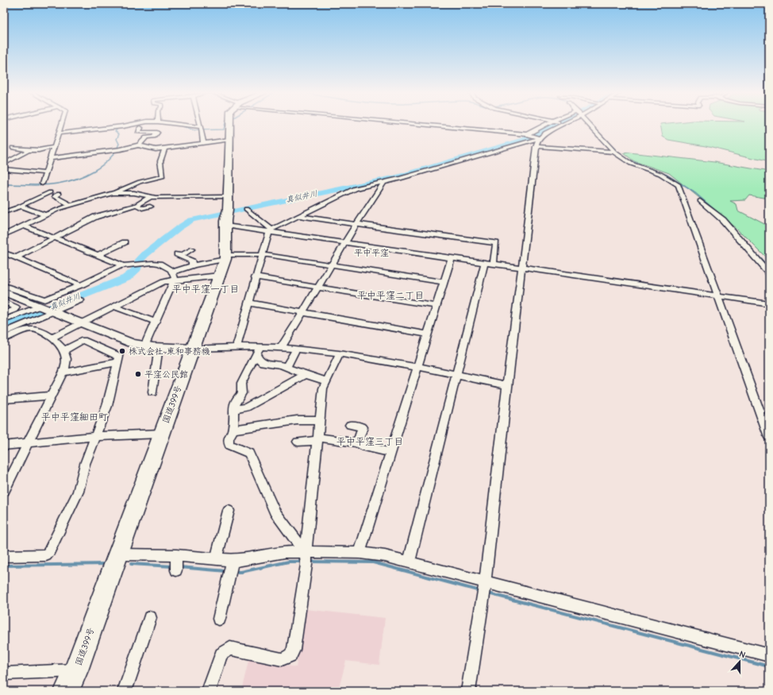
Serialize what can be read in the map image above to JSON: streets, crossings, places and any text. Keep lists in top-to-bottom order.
{
  "streets": {
    "highway": ["国道399号"]
  },
  "districts": [
    "平中平窪",
    "平中平窪一丁目",
    "平中平窪二丁目",
    "平中平窪細田町",
    "平中平窪三丁目"
  ],
  "water": ["真似井川"],
  "places": ["株式会社 東和事務機", "平窪公民館"],
  "north": "top"
}
